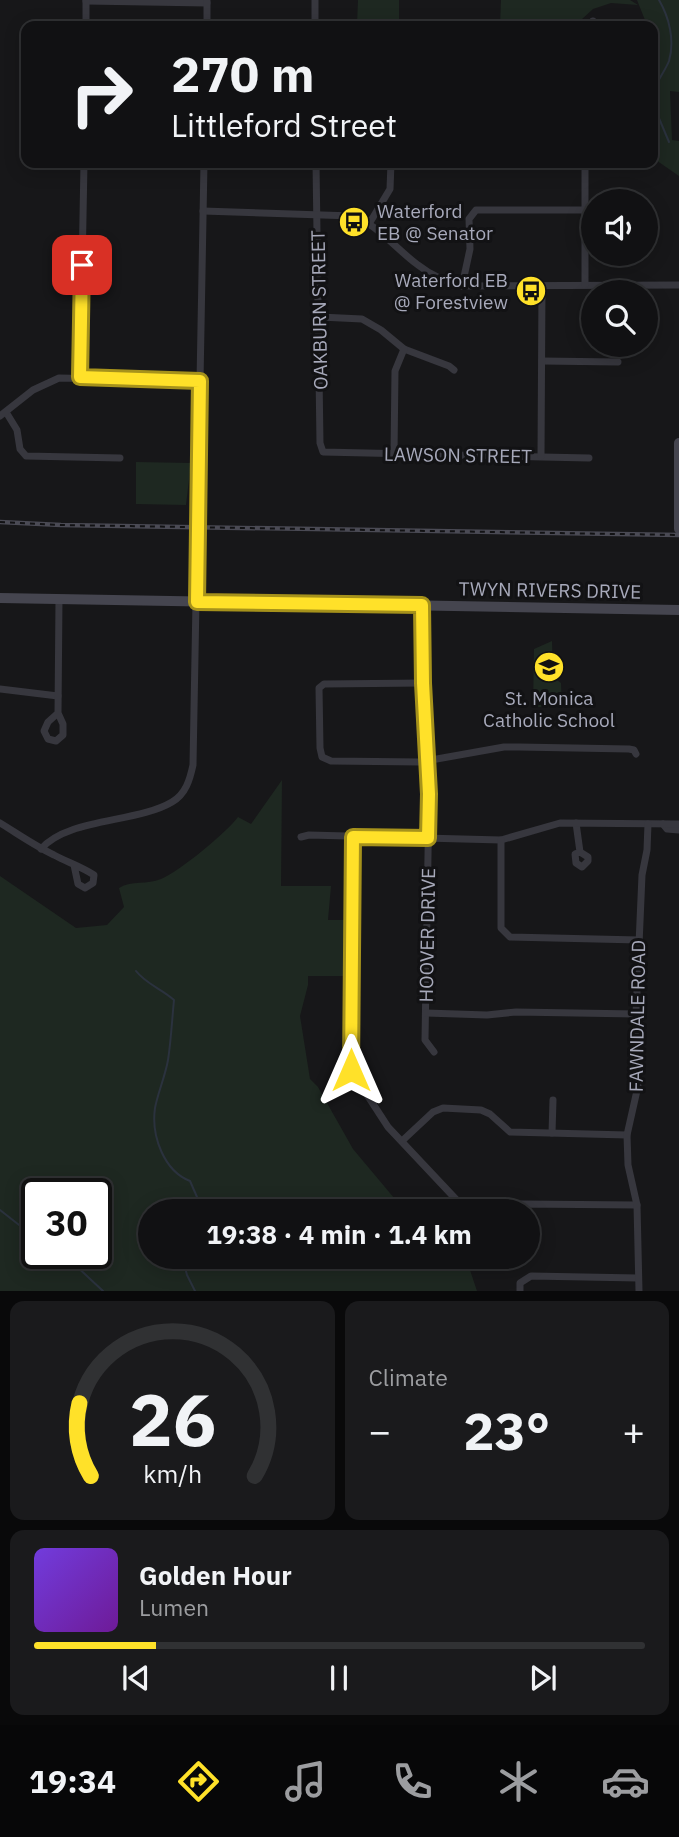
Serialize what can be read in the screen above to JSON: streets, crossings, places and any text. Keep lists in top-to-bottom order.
{
  "streets": {
    "street": [
      "OAKBURN STREET",
      "LAWSON STREET",
      "TWYN RIVERS DRIVE",
      "HOOVER DRIVE",
      "FAWNDALE ROAD"
    ]
  },
  "crossings": [
    ["OAKBURN STREET", "LAWSON STREET"],
    ["TWYN RIVERS DRIVE", "HOOVER DRIVE"],
    ["HOOVER DRIVE", "FAWNDALE ROAD"]
  ],
  "places": {
    "bus stop": ["Waterford EB @ Senator", "Waterford EB @ Forestview"],
    "school or university": ["St. Monica Catholic School"]
  },
  "page": {
    "turn": ["270 m", "Littleford Street"],
    "limit": "30",
    "trip": "19:38 · 4 min · 1.4 km",
    "tile": "Climate",
    "heat": ["−", "23°", "+"],
    "song": ["Golden Hour", "Lumen"],
    "tabs": "19:34",
    "gauge": ["26", "km/h"]
  }
}
